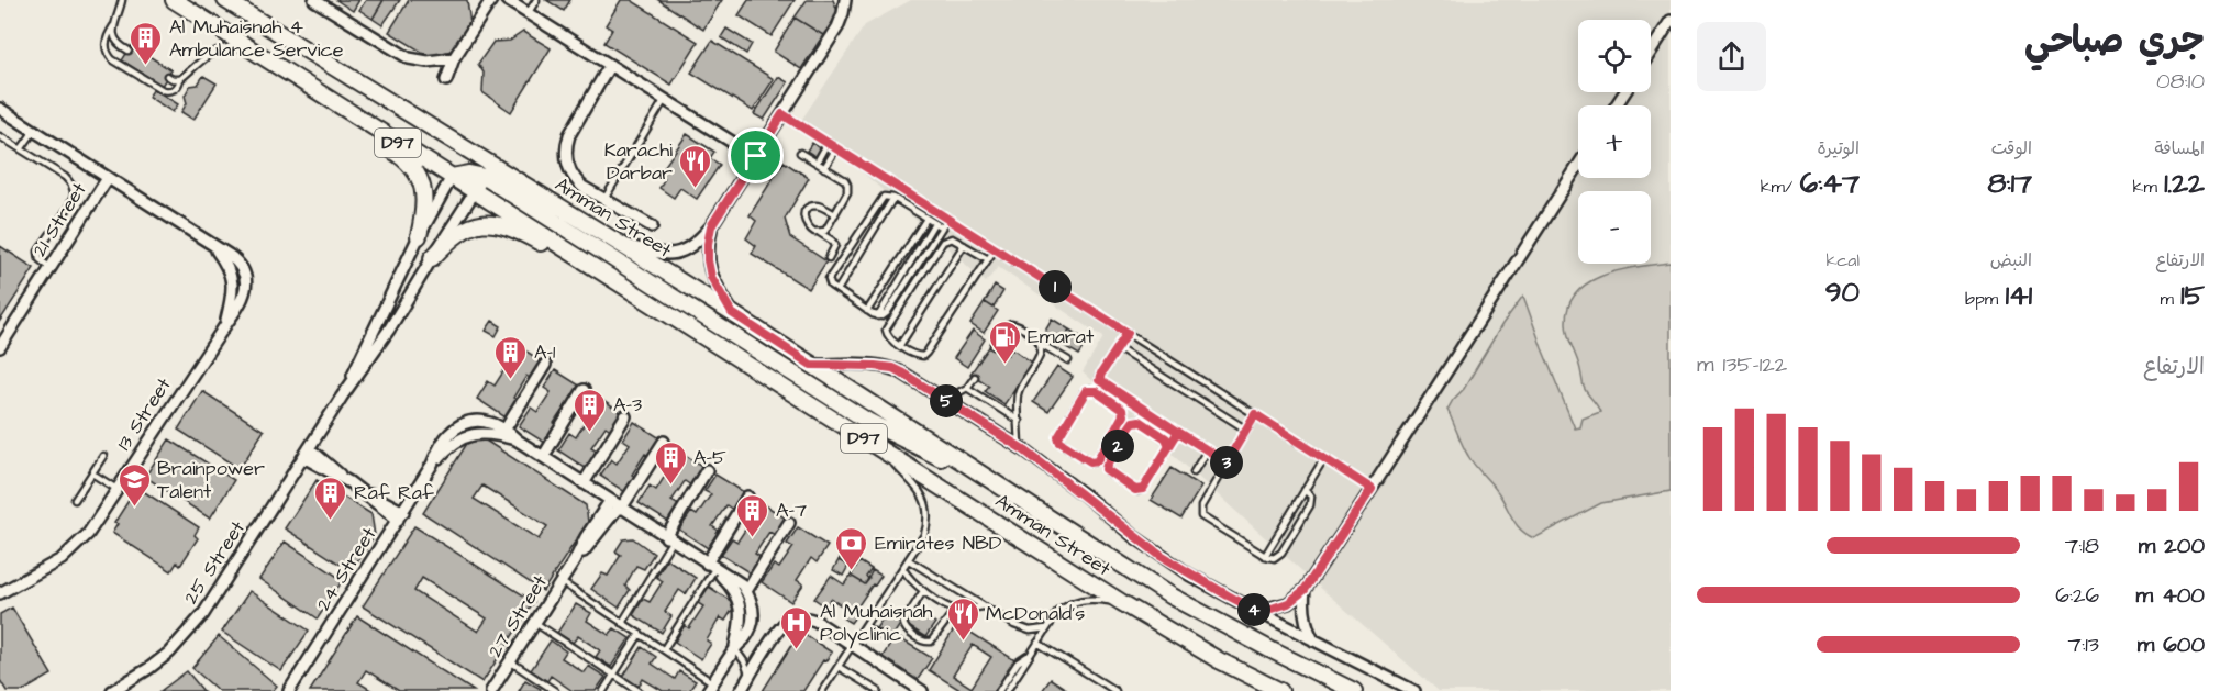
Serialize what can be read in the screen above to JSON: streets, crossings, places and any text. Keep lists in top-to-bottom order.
{
  "streets": {
    "main road": ["D97", "Amman Street"],
    "street": [
      "21 Street",
      "13 Street",
      "25 Street",
      "24 Street",
      "27 Street"
    ]
  },
  "crossings": [
    ["Amman Street", "25 Street"],
    ["21 Street", "13 Street"],
    ["24 Street", "27 Street"]
  ],
  "places": {
    "building": [
      "Al Muhaisnah 4 Ambulance Service",
      "A-1",
      "A-3",
      "A-5",
      "Raf Raf",
      "A-7"
    ],
    "restaurant": ["Karachi Darbar", "McDonald's"],
    "fuel station": ["Emarat"],
    "school or university": ["Brainpower Talent"],
    "bank": ["Emirates NBD"],
    "hospital": ["Al Muhaisnah Polyclinic"]
  },
  "page": {
    "heading": ["جري صباحي", "08:10"],
    "map_buttons": ["+", "−"],
    "stats": [
      ["المسافة", "1.22 km"],
      ["الوقت", "8:17"],
      ["الوتيرة", "6:47 /km"],
      ["الارتفاع", "15 m"],
      ["النبض", "141 bpm"],
      ["kcal", "90"]
    ],
    "pins": [
      "1",
      "5",
      "2",
      "3",
      "4"
    ],
    "chart": ["الارتفاع", "122–135 m"],
    "list": [
      {
        "name": "200 m",
        "note": "7:18"
      },
      {
        "name": "400 m",
        "note": "6:26"
      },
      {
        "name": "600 m",
        "note": "7:13"
      }
    ]
  }
}
